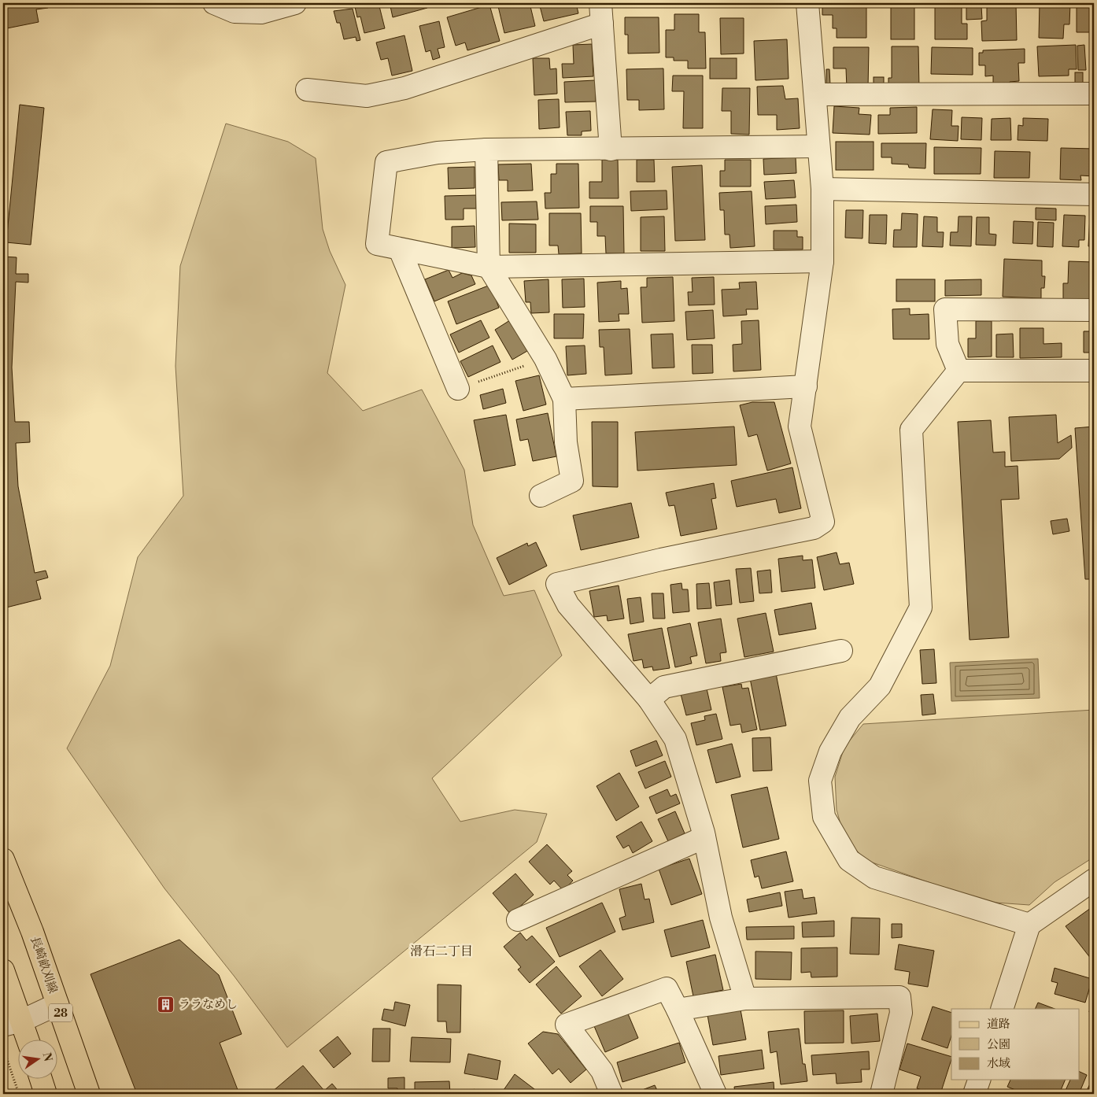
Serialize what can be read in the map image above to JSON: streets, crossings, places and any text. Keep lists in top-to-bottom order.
{
  "streets": {
    "main road": ["長崎畝刈線", "28"]
  },
  "districts": ["滑石二丁目"],
  "places": {
    "building": ["ララなめし"]
  },
  "legend": ["道路", "公園", "水域"],
  "north": "right"
}
